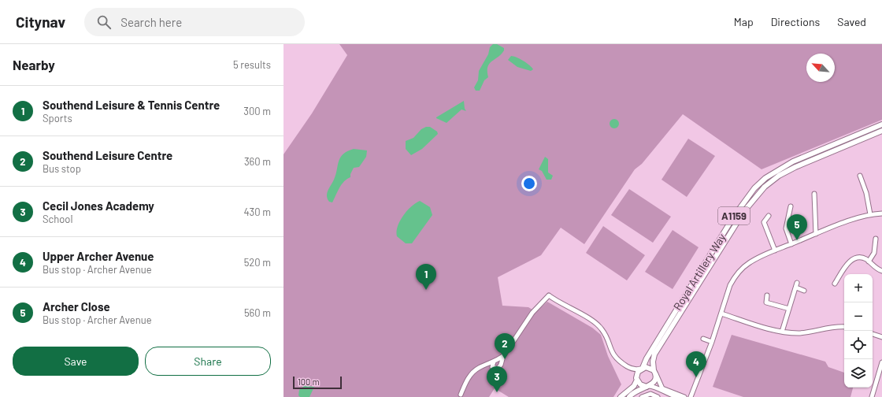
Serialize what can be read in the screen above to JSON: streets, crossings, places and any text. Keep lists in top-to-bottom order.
{
  "streets": {
    "main road": ["A1159", "Royal Artillery Way"]
  },
  "scale_bar": "100 m",
  "north": "top left",
  "page": {
    "header": "Citynav",
    "search": "Search here",
    "nav": ["Map", "Directions", "Saved"],
    "heading": ["Nearby", "5 results"],
    "list": [
      {
        "mark": "1",
        "name": "Southend Leisure & Tennis Centre",
        "note": "Sports",
        "value": "300 m"
      },
      {
        "mark": "2",
        "name": "Southend Leisure Centre",
        "note": "Bus stop",
        "value": "360 m"
      },
      {
        "mark": "3",
        "name": "Cecil Jones Academy",
        "note": "School",
        "value": "430 m"
      },
      {
        "mark": "4",
        "name": "Upper Archer Avenue",
        "note": "Bus stop · Archer Avenue",
        "value": "520 m"
      },
      {
        "mark": "5",
        "name": "Archer Close",
        "note": "Bus stop · Archer Avenue",
        "value": "560 m"
      }
    ],
    "pins": [
      "5",
      "1",
      "2",
      "4",
      "3"
    ],
    "map_buttons": ["+", "−"],
    "buttons": ["Save", "Share"],
    "scale": "100 m"
  }
}
